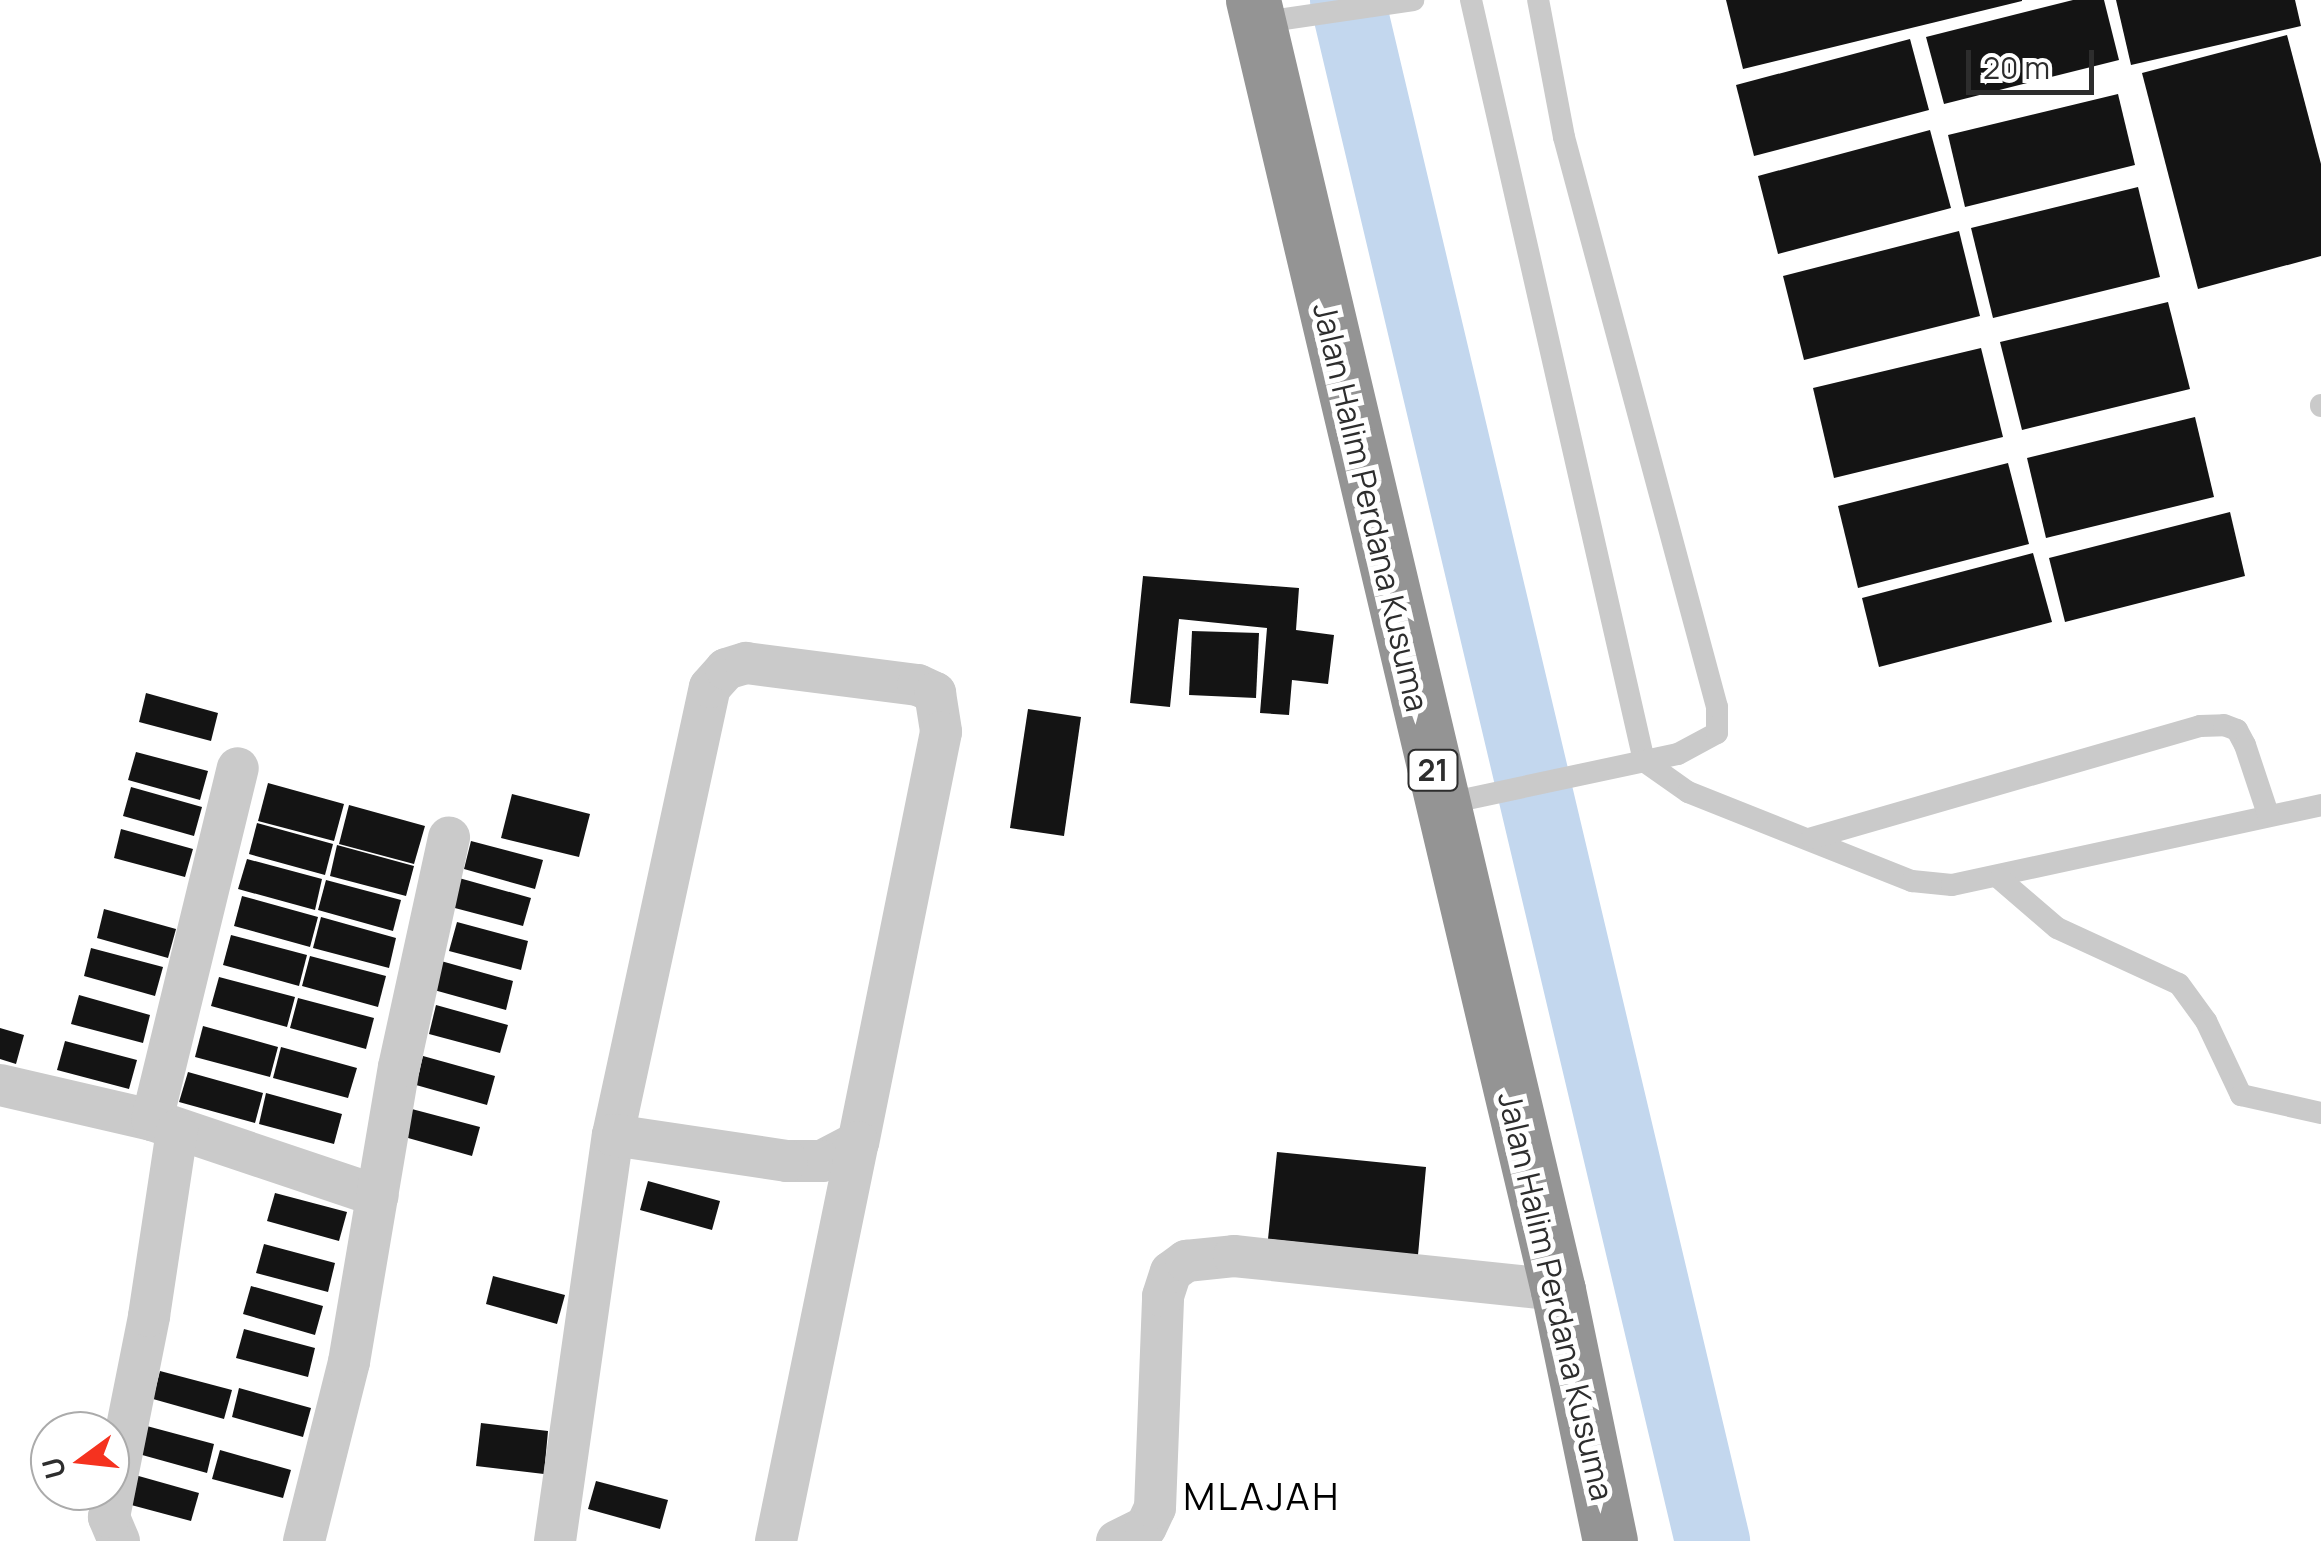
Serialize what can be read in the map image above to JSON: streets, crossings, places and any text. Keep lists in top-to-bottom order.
{
  "streets": {
    "highway": ["Jalan Halim Perdana Kusuma", "21"]
  },
  "districts": ["MLAJAH"],
  "scale_bar": "20 m",
  "north": "left"
}
